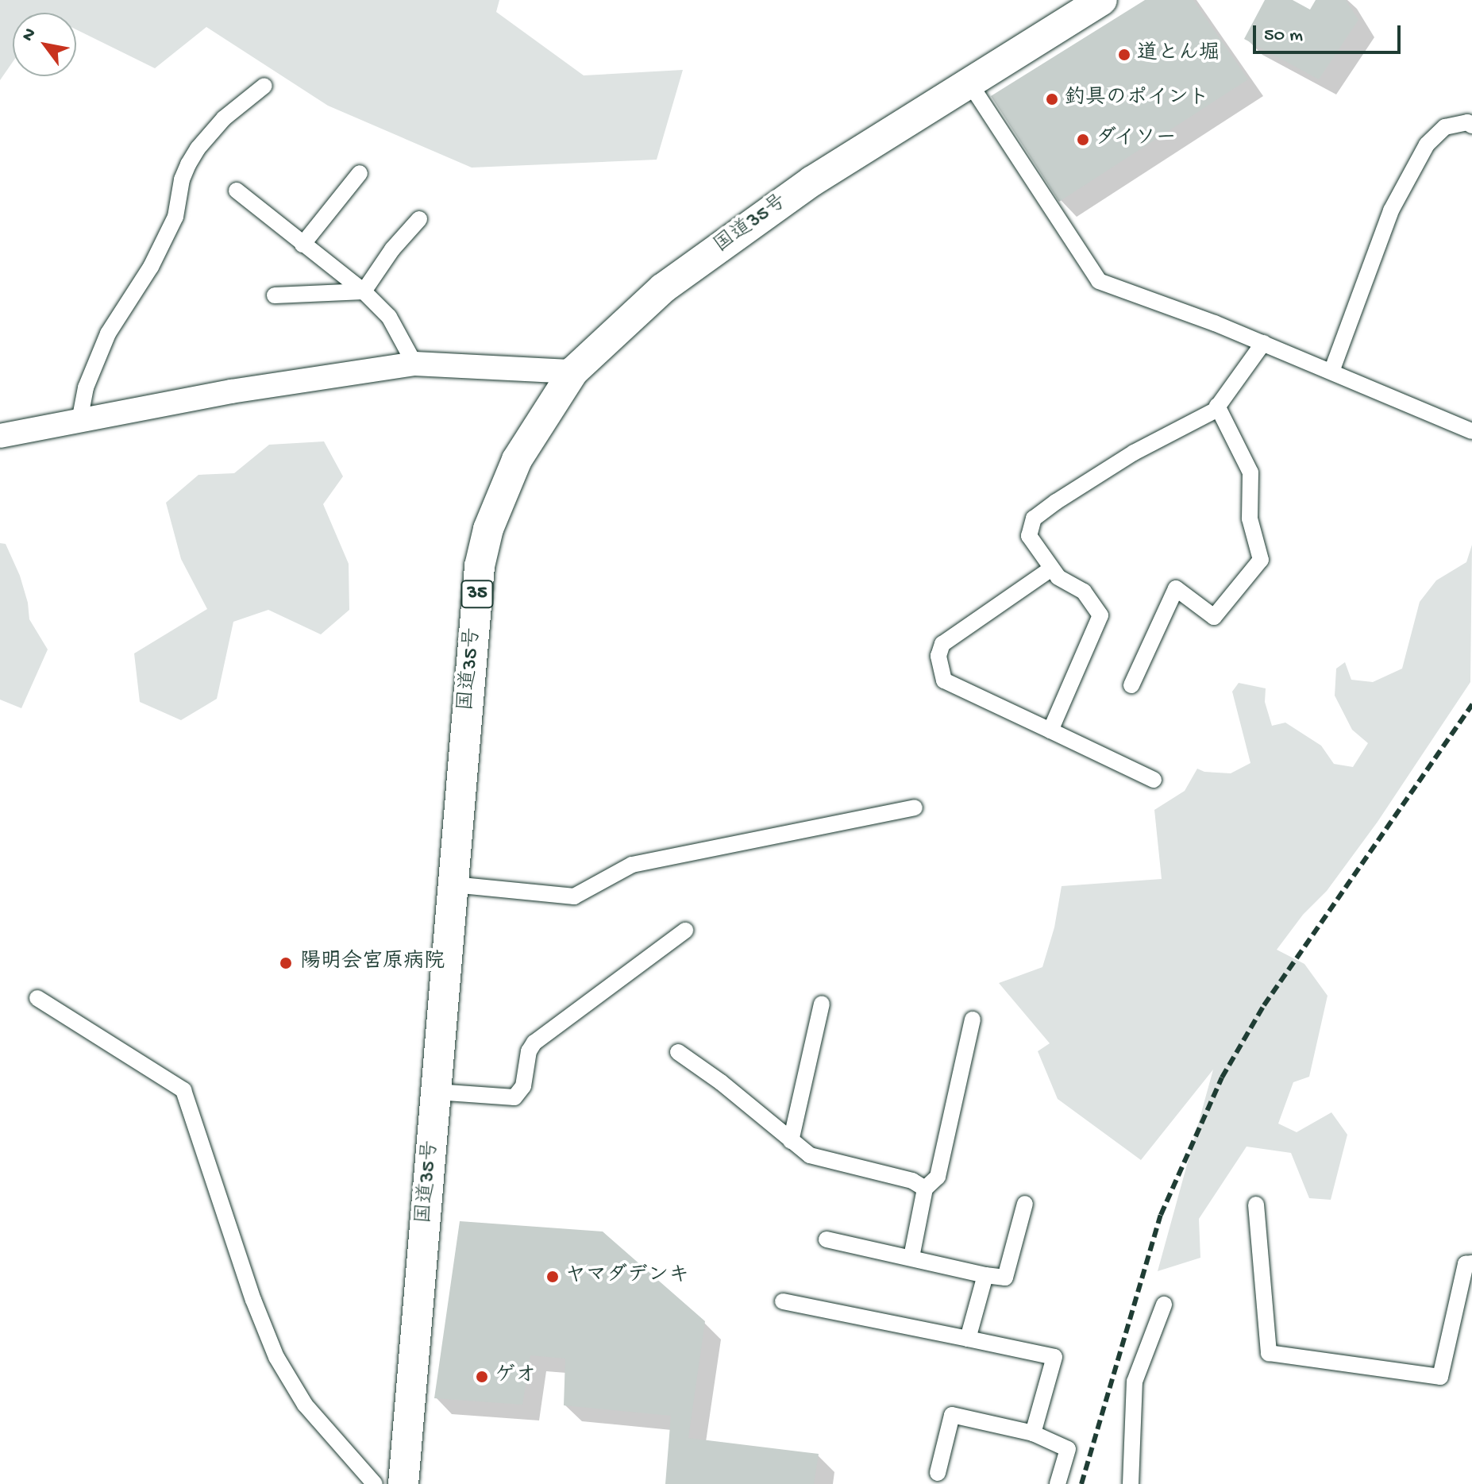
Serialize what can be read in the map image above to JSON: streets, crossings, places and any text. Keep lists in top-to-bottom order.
{
  "streets": {
    "highway": ["国道35号", "35"]
  },
  "places": [
    "道とん堀",
    "釣具のポイント",
    "ダイソー",
    "陽明会宮原病院",
    "ヤマダデンキ",
    "ゲオ"
  ],
  "scale_bar": "50 m",
  "north": "top left"
}
